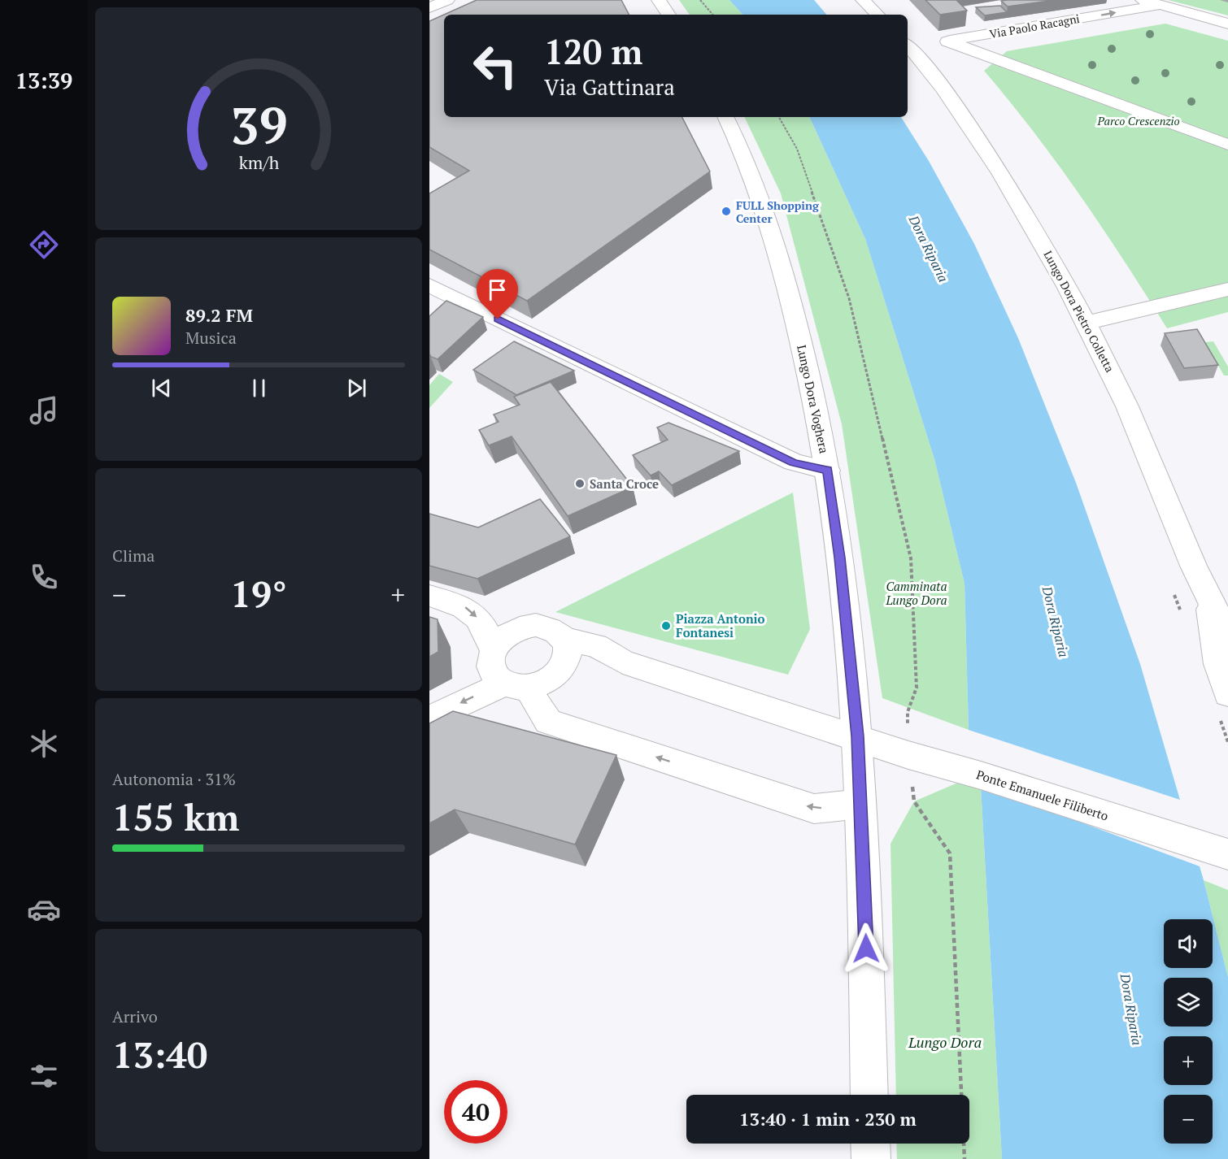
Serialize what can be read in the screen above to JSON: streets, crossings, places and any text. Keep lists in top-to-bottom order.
{
  "streets": {
    "street": [
      "Via Paolo Racagni",
      "Lungo Dora Pietro Colletta",
      "Lungo Dora Voghera",
      "Ponte Emanuele Filiberto"
    ]
  },
  "crossings": [
    ["Via Paolo Racagni", "Lungo Dora Pietro Colletta"],
    ["Lungo Dora Voghera", "Ponte Emanuele Filiberto"]
  ],
  "one_way": ["Via Paolo Racagni"],
  "water": ["Dora Riparia"],
  "parks": ["Parco Crescenzio", "Camminata Lungo Dora", "Lungo Dora"],
  "places": ["FULL Shopping Center", "Santa Croce", "Piazza Antonio Fontanesi"],
  "page": {
    "tabs": "13:39",
    "turn": ["120 m", "Via Gattinara"],
    "song": ["89.2 FM", "Musica"],
    "tile": [
      "Clima",
      ["Autonomia · 31%", "155 km"],
      ["Arrivo", "13:40"]
    ],
    "heat": ["−", "19°", "+"],
    "map_buttons": ["+", "−"],
    "limit": "40",
    "trip": "13:40 · 1 min · 230 m",
    "gauge": ["39", "km/h"]
  }
}
